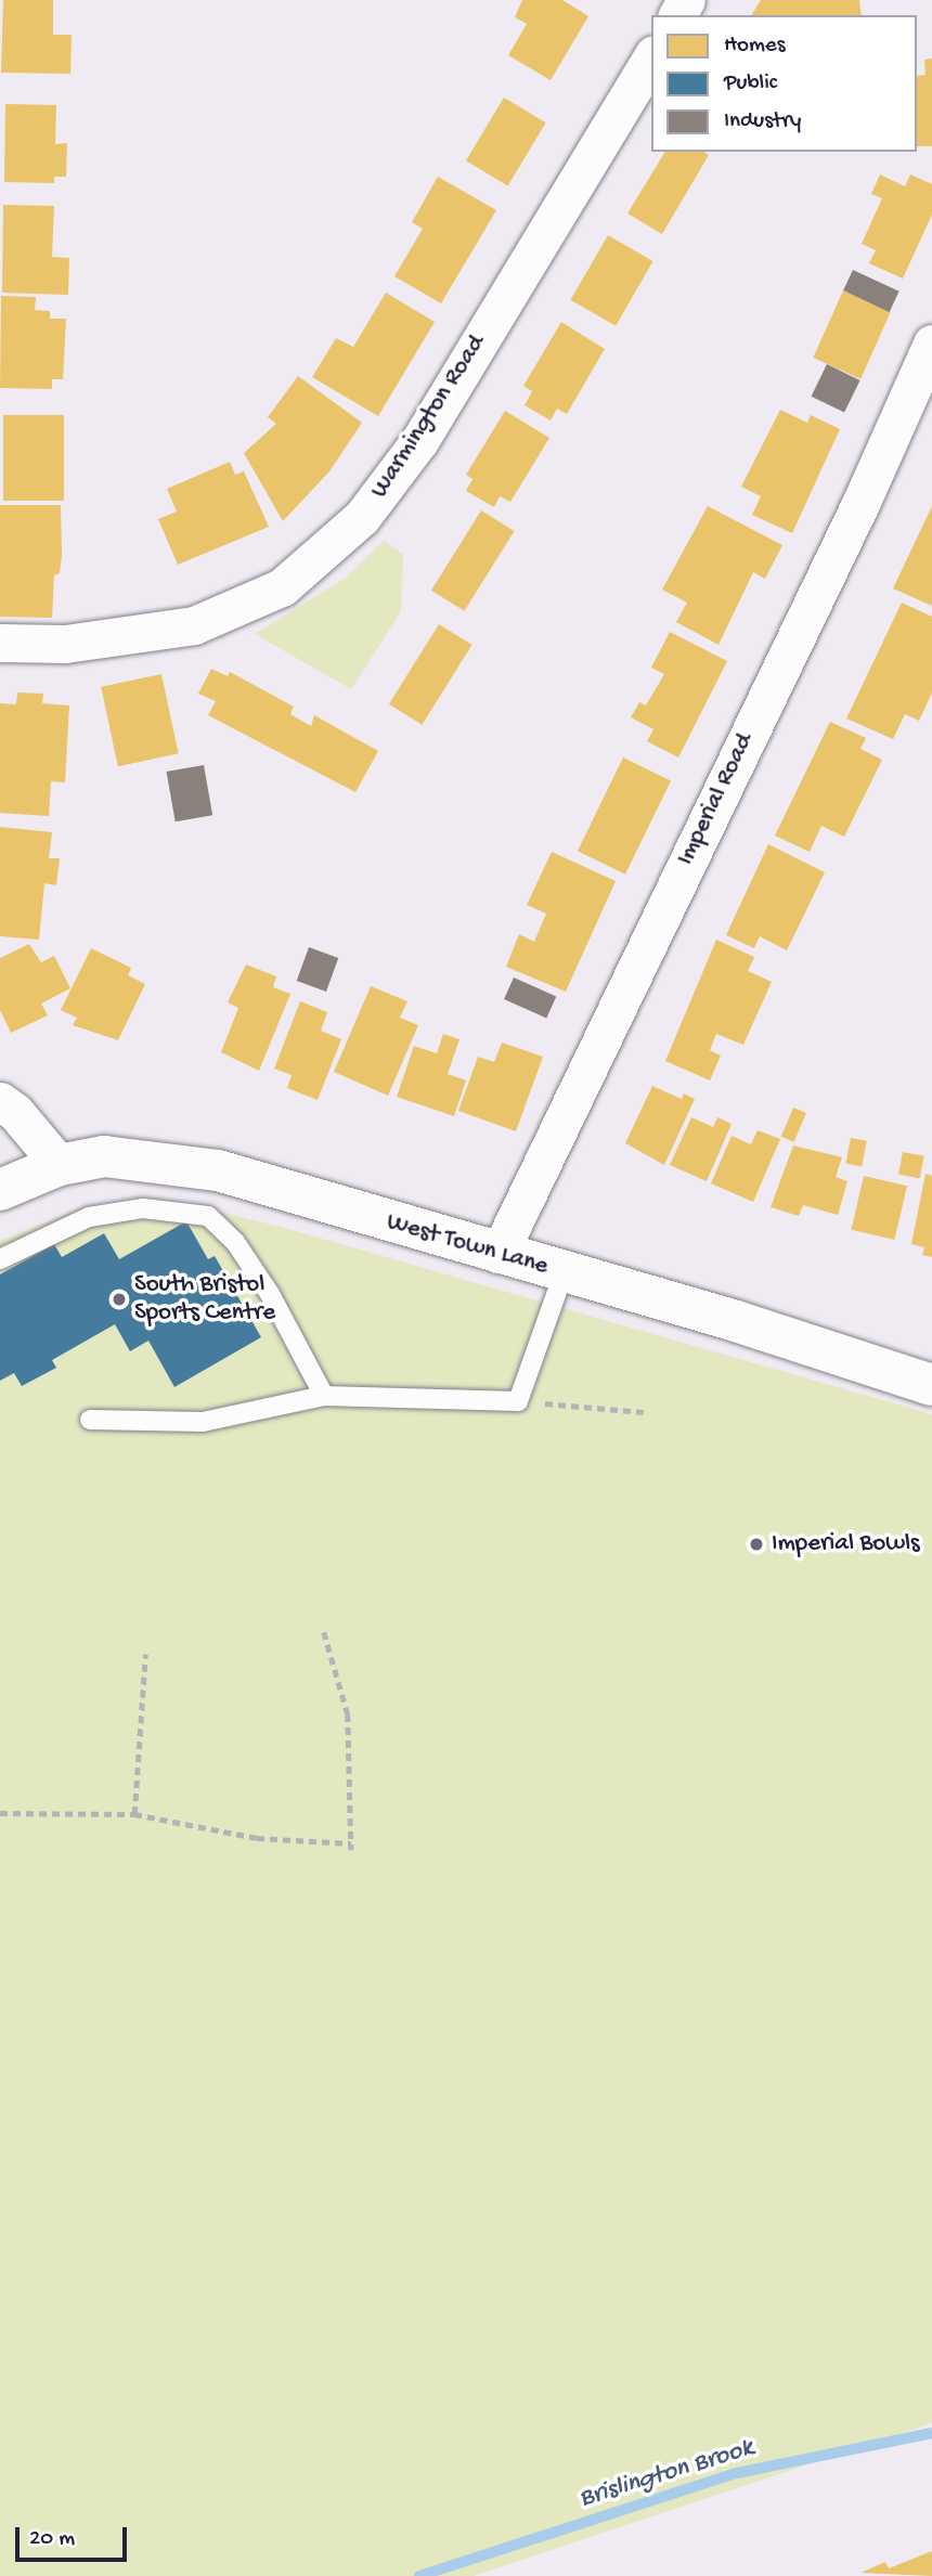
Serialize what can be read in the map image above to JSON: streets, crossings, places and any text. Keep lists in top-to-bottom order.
{
  "streets": {
    "main road": ["West Town Lane"],
    "street": ["Warmington Road", "Imperial Road"]
  },
  "crossings": [
    ["Imperial Road", "West Town Lane"]
  ],
  "water": ["Brislington Brook"],
  "places": ["South Bristol Sports Centre", "Imperial Bowls"],
  "legend": ["Homes", "Public", "Industry"],
  "scale_bar": "20 m"
}
